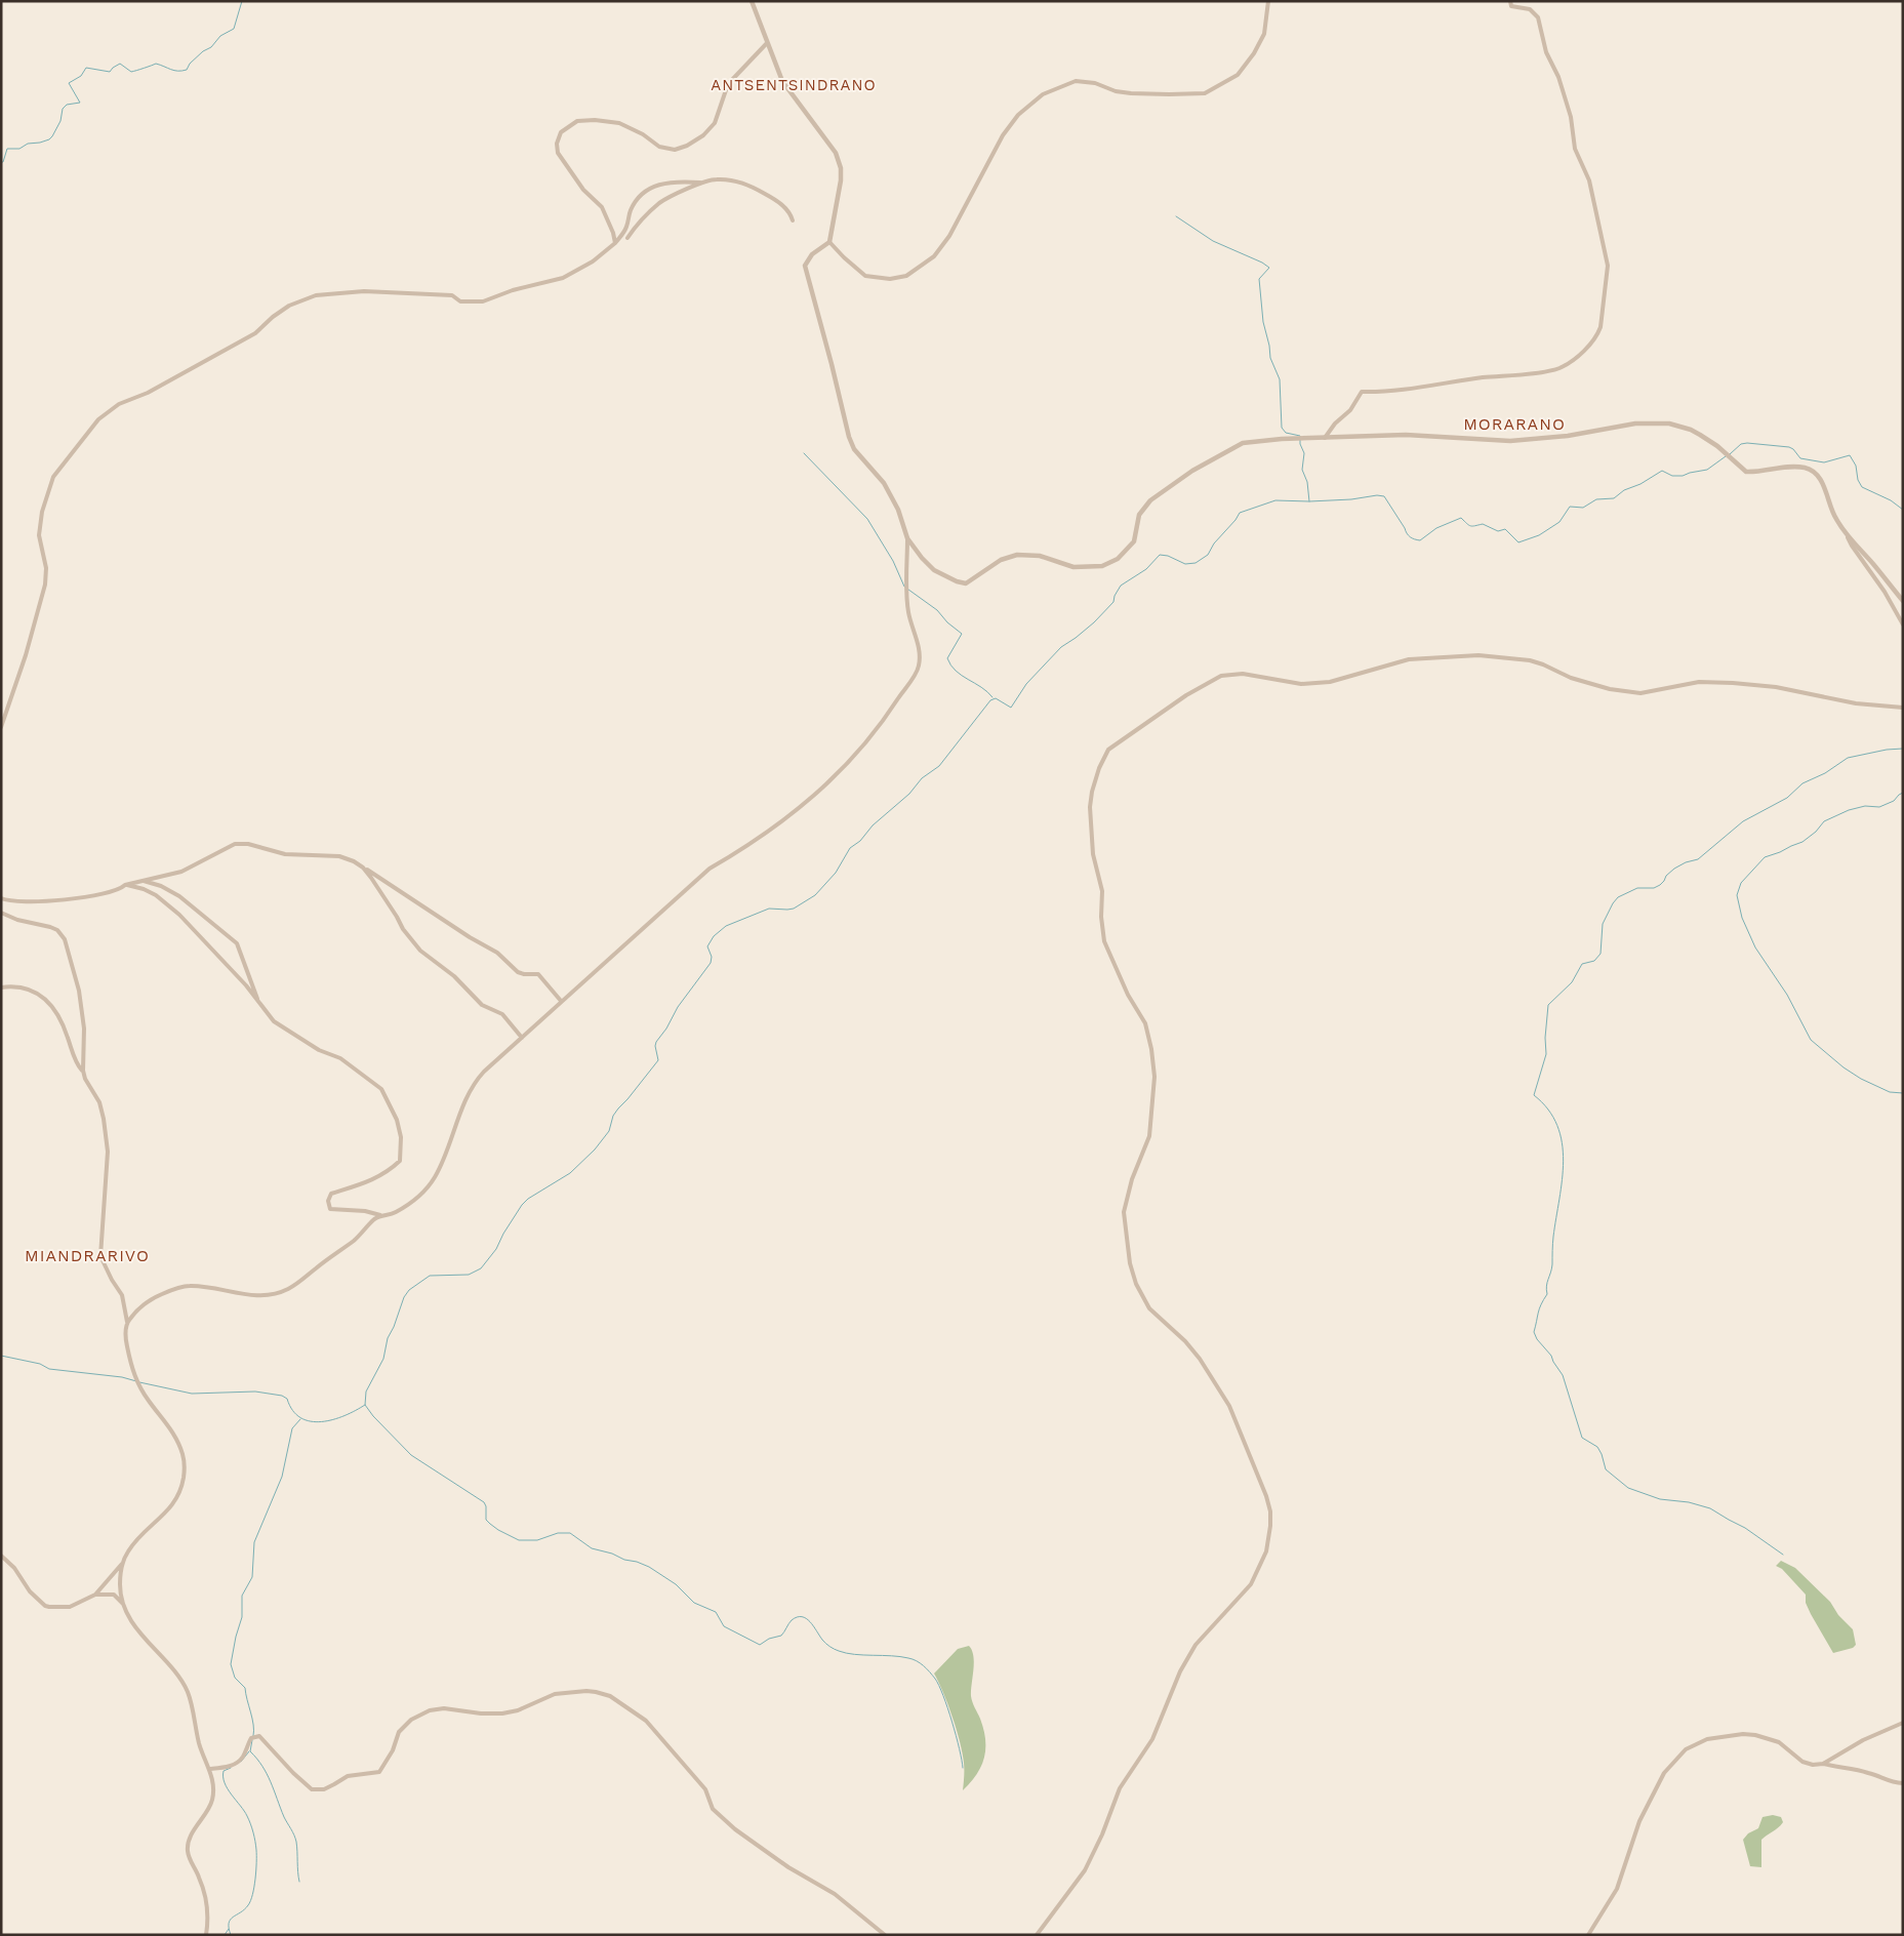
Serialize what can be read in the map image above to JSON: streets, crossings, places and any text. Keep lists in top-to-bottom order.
{
  "districts": ["ANTSENTSINDRANO", "MORARANO", "MIANDRARIVO"]
}
